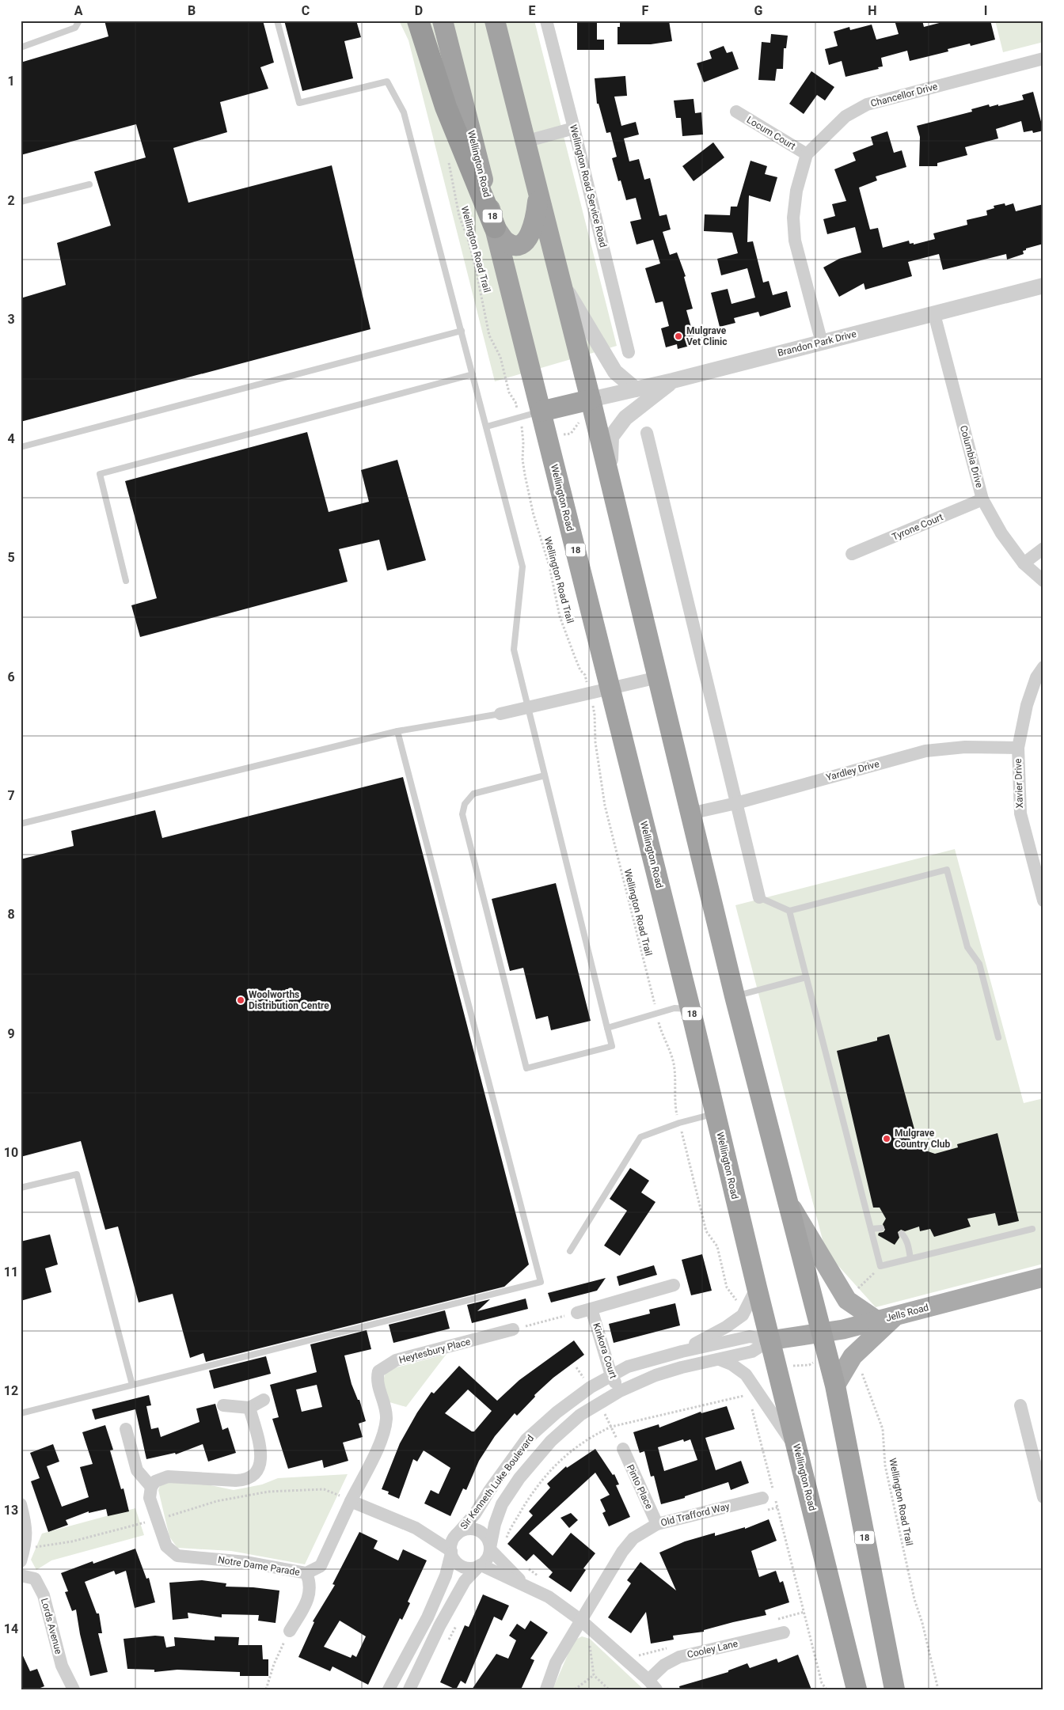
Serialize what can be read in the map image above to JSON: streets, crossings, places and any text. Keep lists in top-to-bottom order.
{
  "streets": {
    "highway": ["Wellington Road", "18"],
    "main road": ["Jells Road"],
    "street": [
      "Chancellor Drive",
      "Locum Court",
      "Wellington Road Service Road",
      "Brandon Park Drive",
      "Columbia Drive",
      "Tyrone Court",
      "Yardley Drive",
      "Xavier Drive",
      "Heytesbury Place",
      "Kinkora Court",
      "Sir Kenneth Luke Boulevard",
      "Pinto Place",
      "Old Trafford Way",
      "Notre Dame Parade",
      "Lords Avenue",
      "Cooley Lane"
    ],
    "path": ["Wellington Road Trail"]
  },
  "crossings": [
    ["Chancellor Drive", "Locum Court"],
    ["Chancellor Drive", "Brandon Park Drive"],
    ["Wellington Road", "Jells Road"],
    ["Wellington Road", "Sir Kenneth Luke Boulevard"],
    ["18", "Brandon Park Drive"],
    ["18", "Yardley Drive"],
    ["18", "Jells Road"],
    ["Wellington Road Trail", "Sir Kenneth Luke Boulevard"],
    ["Brandon Park Drive", "Columbia Drive"],
    ["Columbia Drive", "Tyrone Court"],
    ["Yardley Drive", "Xavier Drive"],
    ["Jells Road", "Sir Kenneth Luke Boulevard"],
    ["Heytesbury Place", "Notre Dame Parade"],
    ["Kinkora Court", "Sir Kenneth Luke Boulevard"],
    ["Pinto Place", "Old Trafford Way"]
  ],
  "places": ["Mulgrave Vet Clinic", "Woolworths Distribution Centre", "Mulgrave Country Club"],
  "grid": {
    "columns": [
      "A",
      "B",
      "C",
      "D",
      "E",
      "F",
      "G",
      "H",
      "I"
    ],
    "rows": [
      "1",
      "2",
      "3",
      "4",
      "5",
      "6",
      "7",
      "8",
      "9",
      "10",
      "11",
      "12",
      "13",
      "14"
    ]
  }
}
